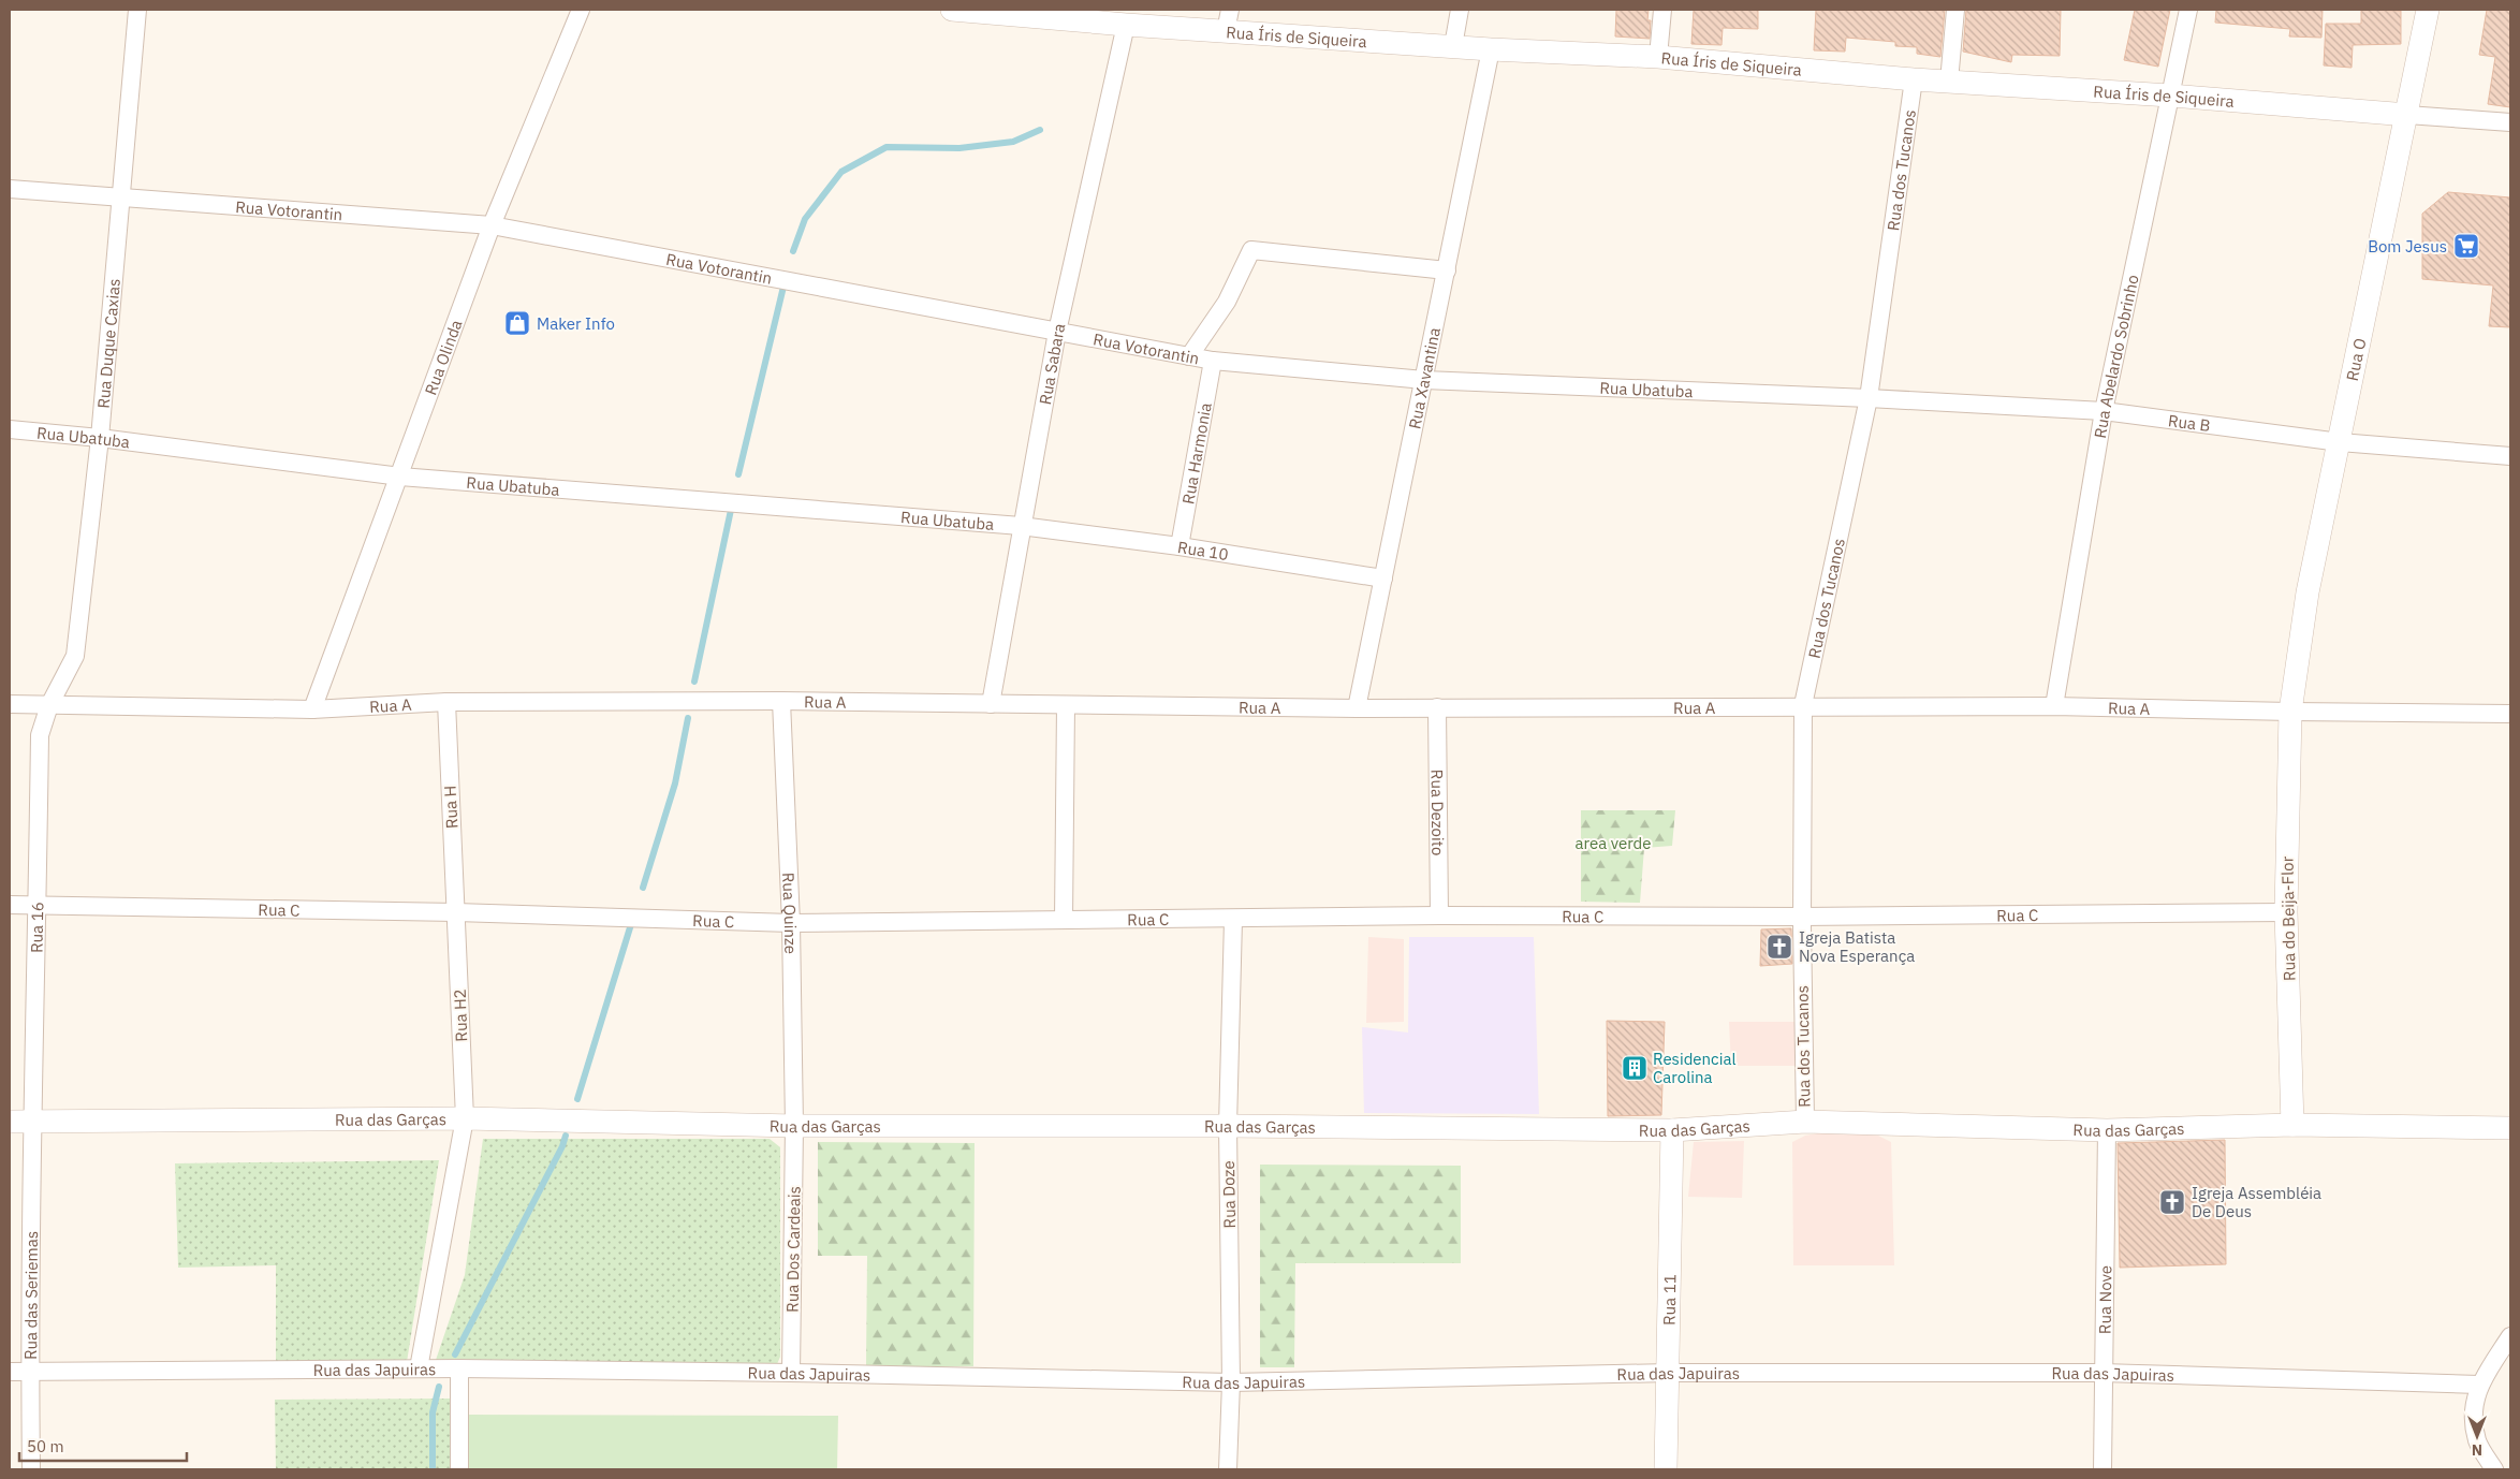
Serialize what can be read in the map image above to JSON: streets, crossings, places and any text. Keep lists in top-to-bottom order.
{
  "streets": {
    "street": [
      "Rua Íris de Siqueira",
      "Rua dos Tucanos",
      "Rua Votorantin",
      "Rua Duque Caxias",
      "Rua Abelardo Sobrinho",
      "Rua Olinda",
      "Rua O",
      "Rua Sabara",
      "Rua Xavantina",
      "Rua Ubatuba",
      "Rua B",
      "Rua Harmonia",
      "Rua 10",
      "Rua A",
      "Rua H",
      "Rua Dezoito",
      "Rua C",
      "Rua Quinze",
      "Rua do Beija-Flor",
      "Rua 16",
      "Rua H2",
      "Rua das Garças",
      "Rua Doze",
      "Rua Dos Cardeais",
      "Rua das Seriemas",
      "Rua 11",
      "Rua Nove",
      "Rua das Japuiras"
    ]
  },
  "crossings": [
    ["Rua Íris de Siqueira", "Rua dos Tucanos"],
    ["Rua Íris de Siqueira", "Rua Abelardo Sobrinho"],
    ["Rua Íris de Siqueira", "Rua O"],
    ["Rua Íris de Siqueira", "Rua Sabara"],
    ["Rua Íris de Siqueira", "Rua Xavantina"],
    ["Rua dos Tucanos", "Rua Ubatuba"],
    ["Rua dos Tucanos", "Rua B"],
    ["Rua dos Tucanos", "Rua A"],
    ["Rua dos Tucanos", "Rua C"],
    ["Rua dos Tucanos", "Rua das Garças"],
    ["Rua Votorantin", "Rua Duque Caxias"],
    ["Rua Votorantin", "Rua Olinda"],
    ["Rua Votorantin", "Rua Sabara"],
    ["Rua Votorantin", "Rua Xavantina"],
    ["Rua Votorantin", "Rua Ubatuba"],
    ["Rua Votorantin", "Rua Harmonia"],
    ["Rua Duque Caxias", "Rua Ubatuba"],
    ["Rua Duque Caxias", "Rua A"],
    ["Rua Duque Caxias", "Rua 16"],
    ["Rua Abelardo Sobrinho", "Rua B"],
    ["Rua Abelardo Sobrinho", "Rua A"],
    ["Rua Olinda", "Rua Ubatuba"],
    ["Rua Olinda", "Rua A"],
    ["Rua O", "Rua B"],
    ["Rua O", "Rua A"],
    ["Rua O", "Rua do Beija-Flor"],
    ["Rua Sabara", "Rua Ubatuba"],
    ["Rua Sabara", "Rua 10"],
    ["Rua Sabara", "Rua A"],
    ["Rua Xavantina", "Rua Ubatuba"],
    ["Rua Xavantina", "Rua 10"],
    ["Rua Xavantina", "Rua A"],
    ["Rua Ubatuba", "Rua B"],
    ["Rua Ubatuba", "Rua 10"],
    ["Rua Harmonia", "Rua 10"],
    ["Rua A", "Rua H"],
    ["Rua A", "Rua Dezoito"],
    ["Rua A", "Rua Quinze"],
    ["Rua A", "Rua do Beija-Flor"],
    ["Rua H", "Rua C"],
    ["Rua H", "Rua H2"],
    ["Rua Dezoito", "Rua C"],
    ["Rua C", "Rua Quinze"],
    ["Rua C", "Rua do Beija-Flor"],
    ["Rua C", "Rua 16"],
    ["Rua C", "Rua H2"],
    ["Rua C", "Rua Doze"],
    ["Rua Quinze", "Rua das Garças"],
    ["Rua Quinze", "Rua Dos Cardeais"],
    ["Rua do Beija-Flor", "Rua das Garças"],
    ["Rua 16", "Rua das Garças"],
    ["Rua 16", "Rua das Seriemas"],
    ["Rua H2", "Rua das Garças"],
    ["Rua H2", "Rua das Japuiras"],
    ["Rua das Garças", "Rua Doze"],
    ["Rua das Garças", "Rua Dos Cardeais"],
    ["Rua das Garças", "Rua das Seriemas"],
    ["Rua das Garças", "Rua 11"],
    ["Rua das Garças", "Rua Nove"],
    ["Rua Doze", "Rua das Japuiras"],
    ["Rua Dos Cardeais", "Rua das Japuiras"],
    ["Rua das Seriemas", "Rua das Japuiras"],
    ["Rua 11", "Rua das Japuiras"],
    ["Rua Nove", "Rua das Japuiras"]
  ],
  "parks": ["area verde"],
  "places": {
    "supermarket": ["Bom Jesus"],
    "shop": ["Maker Info"],
    "church": ["Igreja Batista Nova Esperança", "Igreja Assembléia De Deus"],
    "building": ["Residencial Carolina"]
  },
  "scale_bar": "50 m",
  "north": "bottom"
}
